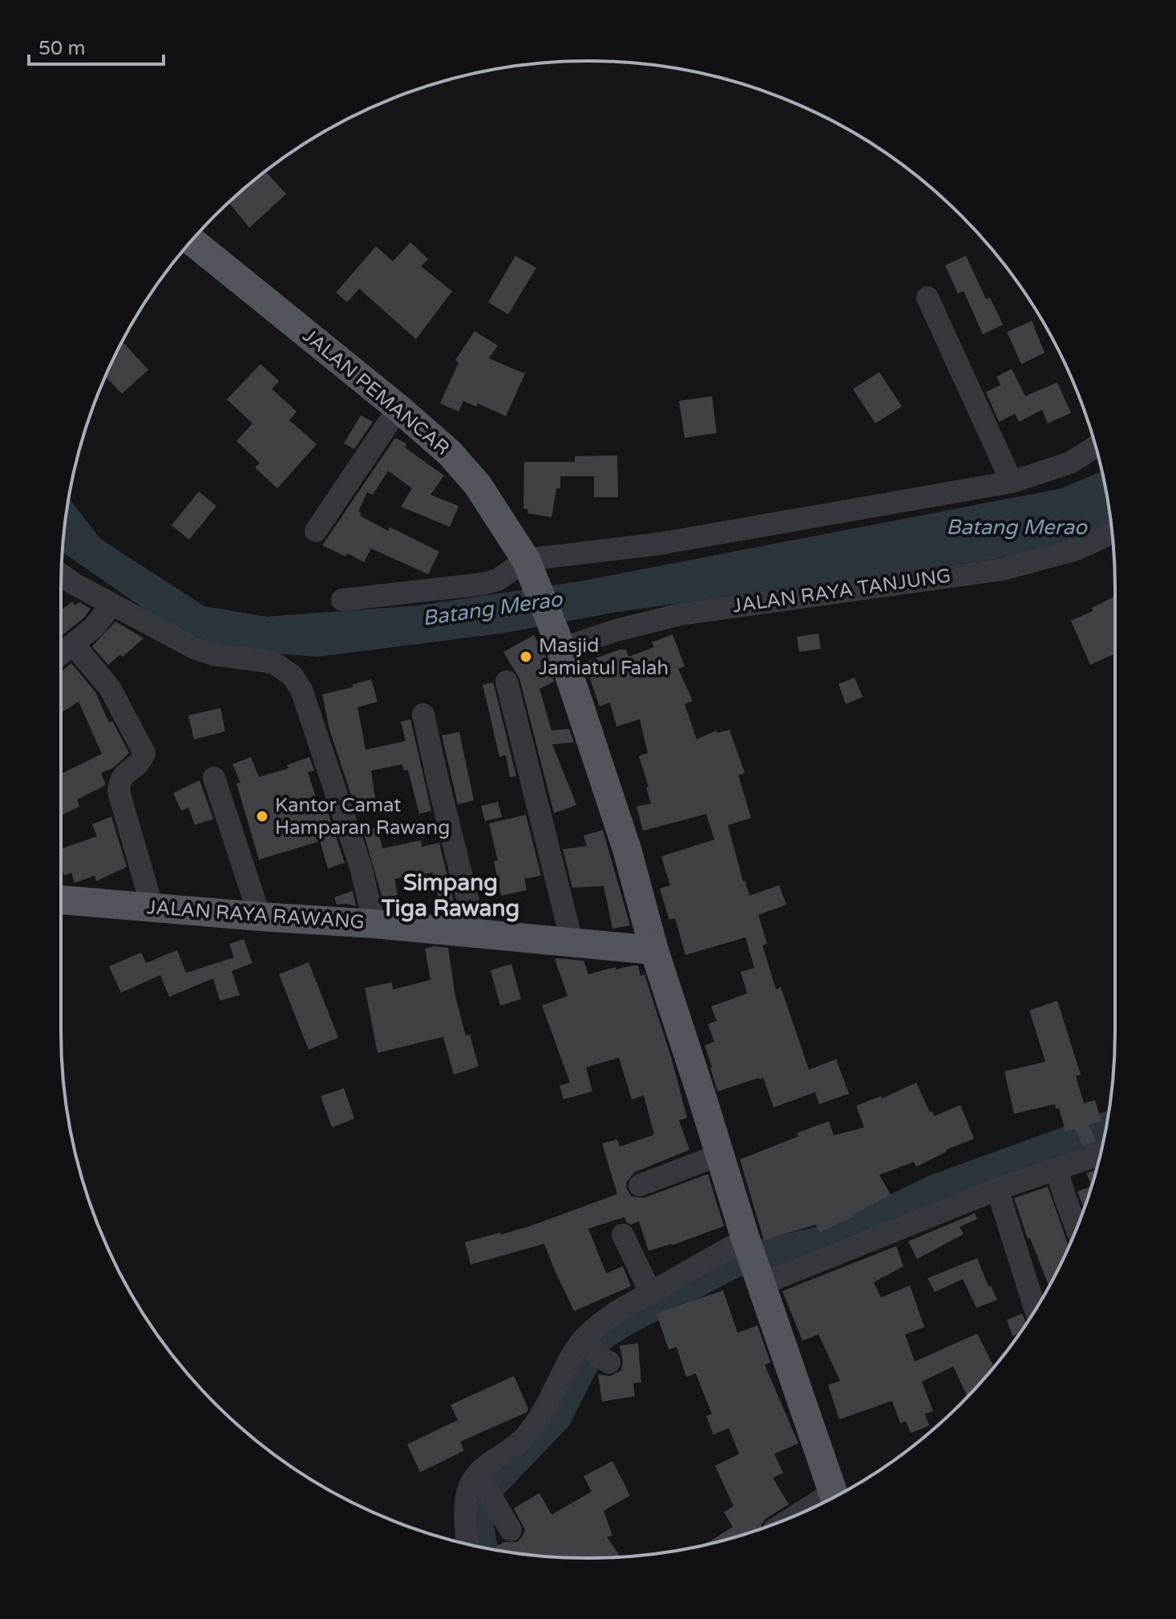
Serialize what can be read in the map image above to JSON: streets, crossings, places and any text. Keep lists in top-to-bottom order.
{
  "streets": {
    "main road": ["JALAN PEMANCAR", "JALAN RAYA RAWANG"],
    "street": ["JALAN RAYA TANJUNG"]
  },
  "crossings": [
    ["JALAN PEMANCAR", "JALAN RAYA TANJUNG"],
    ["JALAN PEMANCAR", "JALAN RAYA RAWANG"]
  ],
  "districts": ["Simpang Tiga Rawang"],
  "water": ["Batang Merao"],
  "places": ["Masjid Jamiatul Falah", "Kantor Camat Hamparan Rawang"],
  "scale_bar": "50 m"
}
